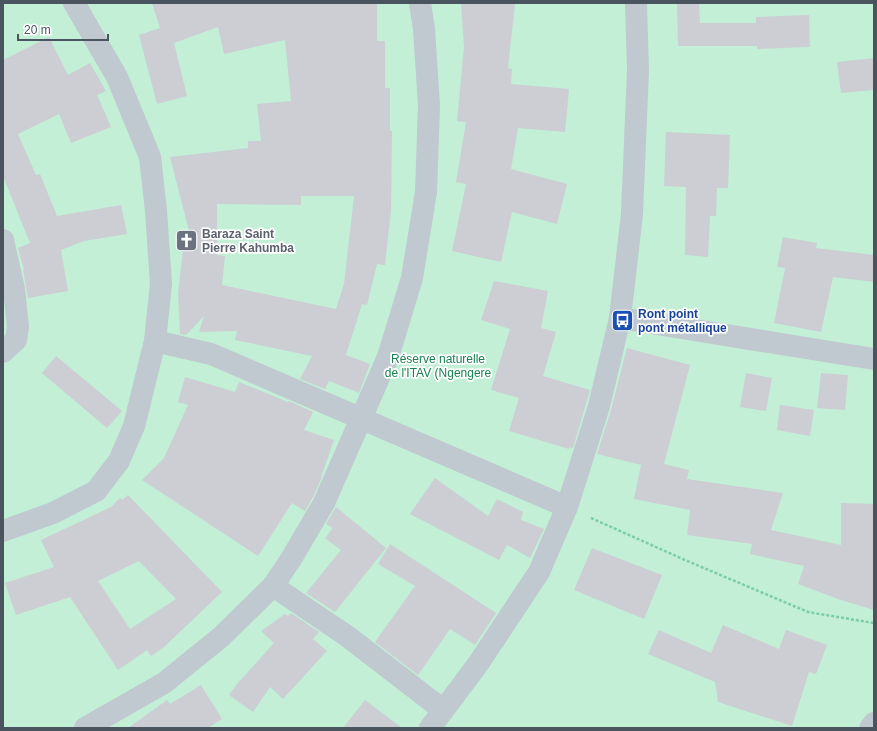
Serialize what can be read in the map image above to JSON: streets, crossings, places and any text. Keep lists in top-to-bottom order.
{
  "parks": ["Réserve naturelle de l'ITAV (Ngengere"],
  "places": {
    "church": ["Baraza Saint Pierre Kahumba"],
    "bus stop": ["Ront point pont métallique"]
  },
  "scale_bar": "20 m"
}
